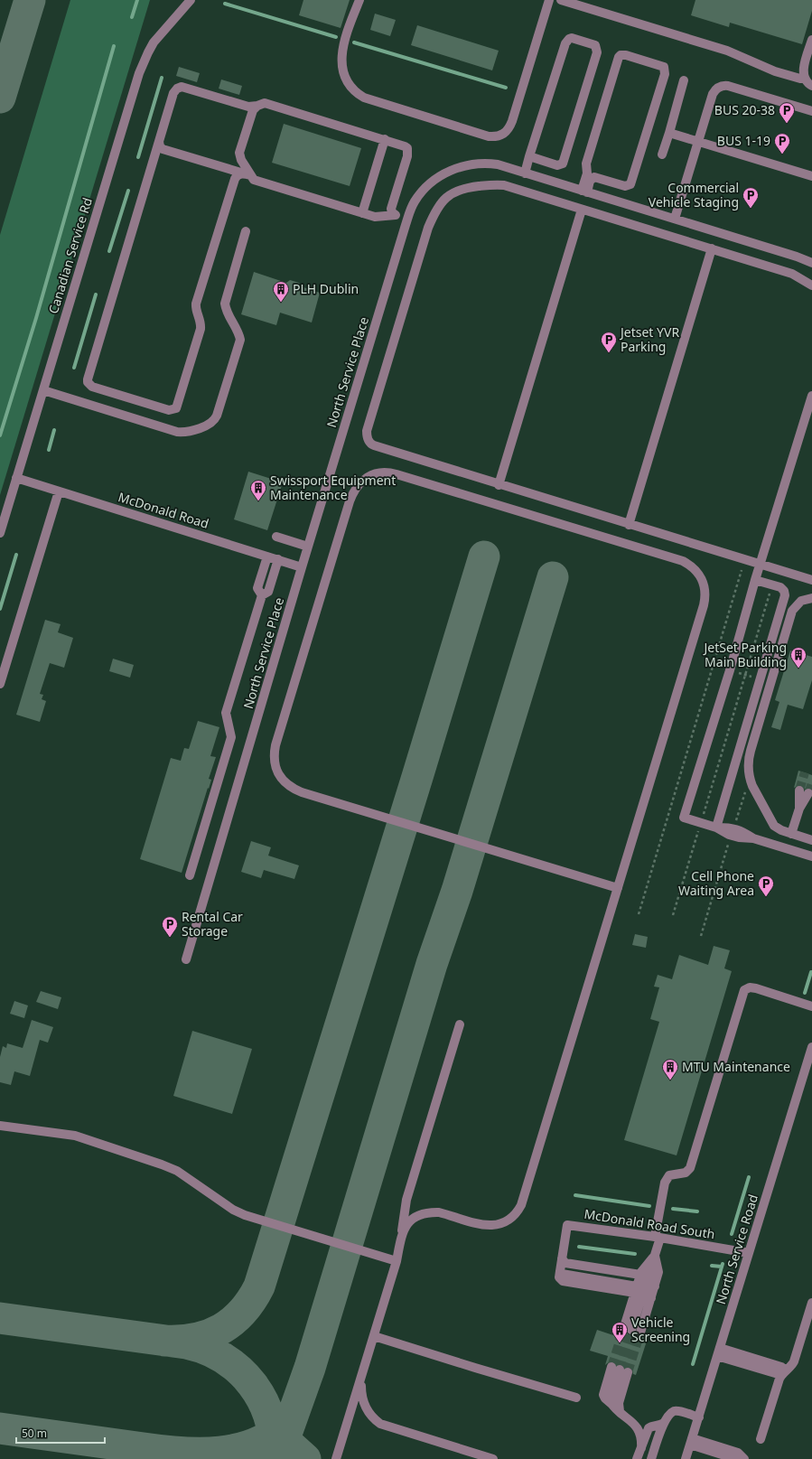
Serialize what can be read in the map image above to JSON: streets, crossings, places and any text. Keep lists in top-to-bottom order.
{
  "streets": {
    "street": [
      "Canadian Service Rd",
      "North Service Place",
      "McDonald Road",
      "McDonald Road South",
      "North Service Road"
    ]
  },
  "crossings": [
    ["Canadian Service Rd", "McDonald Road"],
    ["North Service Place", "McDonald Road"],
    ["McDonald Road South", "North Service Road"]
  ],
  "places": {
    "parking": [
      "BUS 20-38",
      "BUS 1-19",
      "Commercial Vehicle Staging",
      "Jetset YVR Parking",
      "Cell Phone Waiting Area",
      "Rental Car Storage"
    ],
    "building": [
      "PLH Dublin",
      "Swissport Equipment Maintenance",
      "JetSet Parking Main Building",
      "MTU Maintenance",
      "Vehicle Screening"
    ]
  },
  "scale_bar": "50 m"
}
